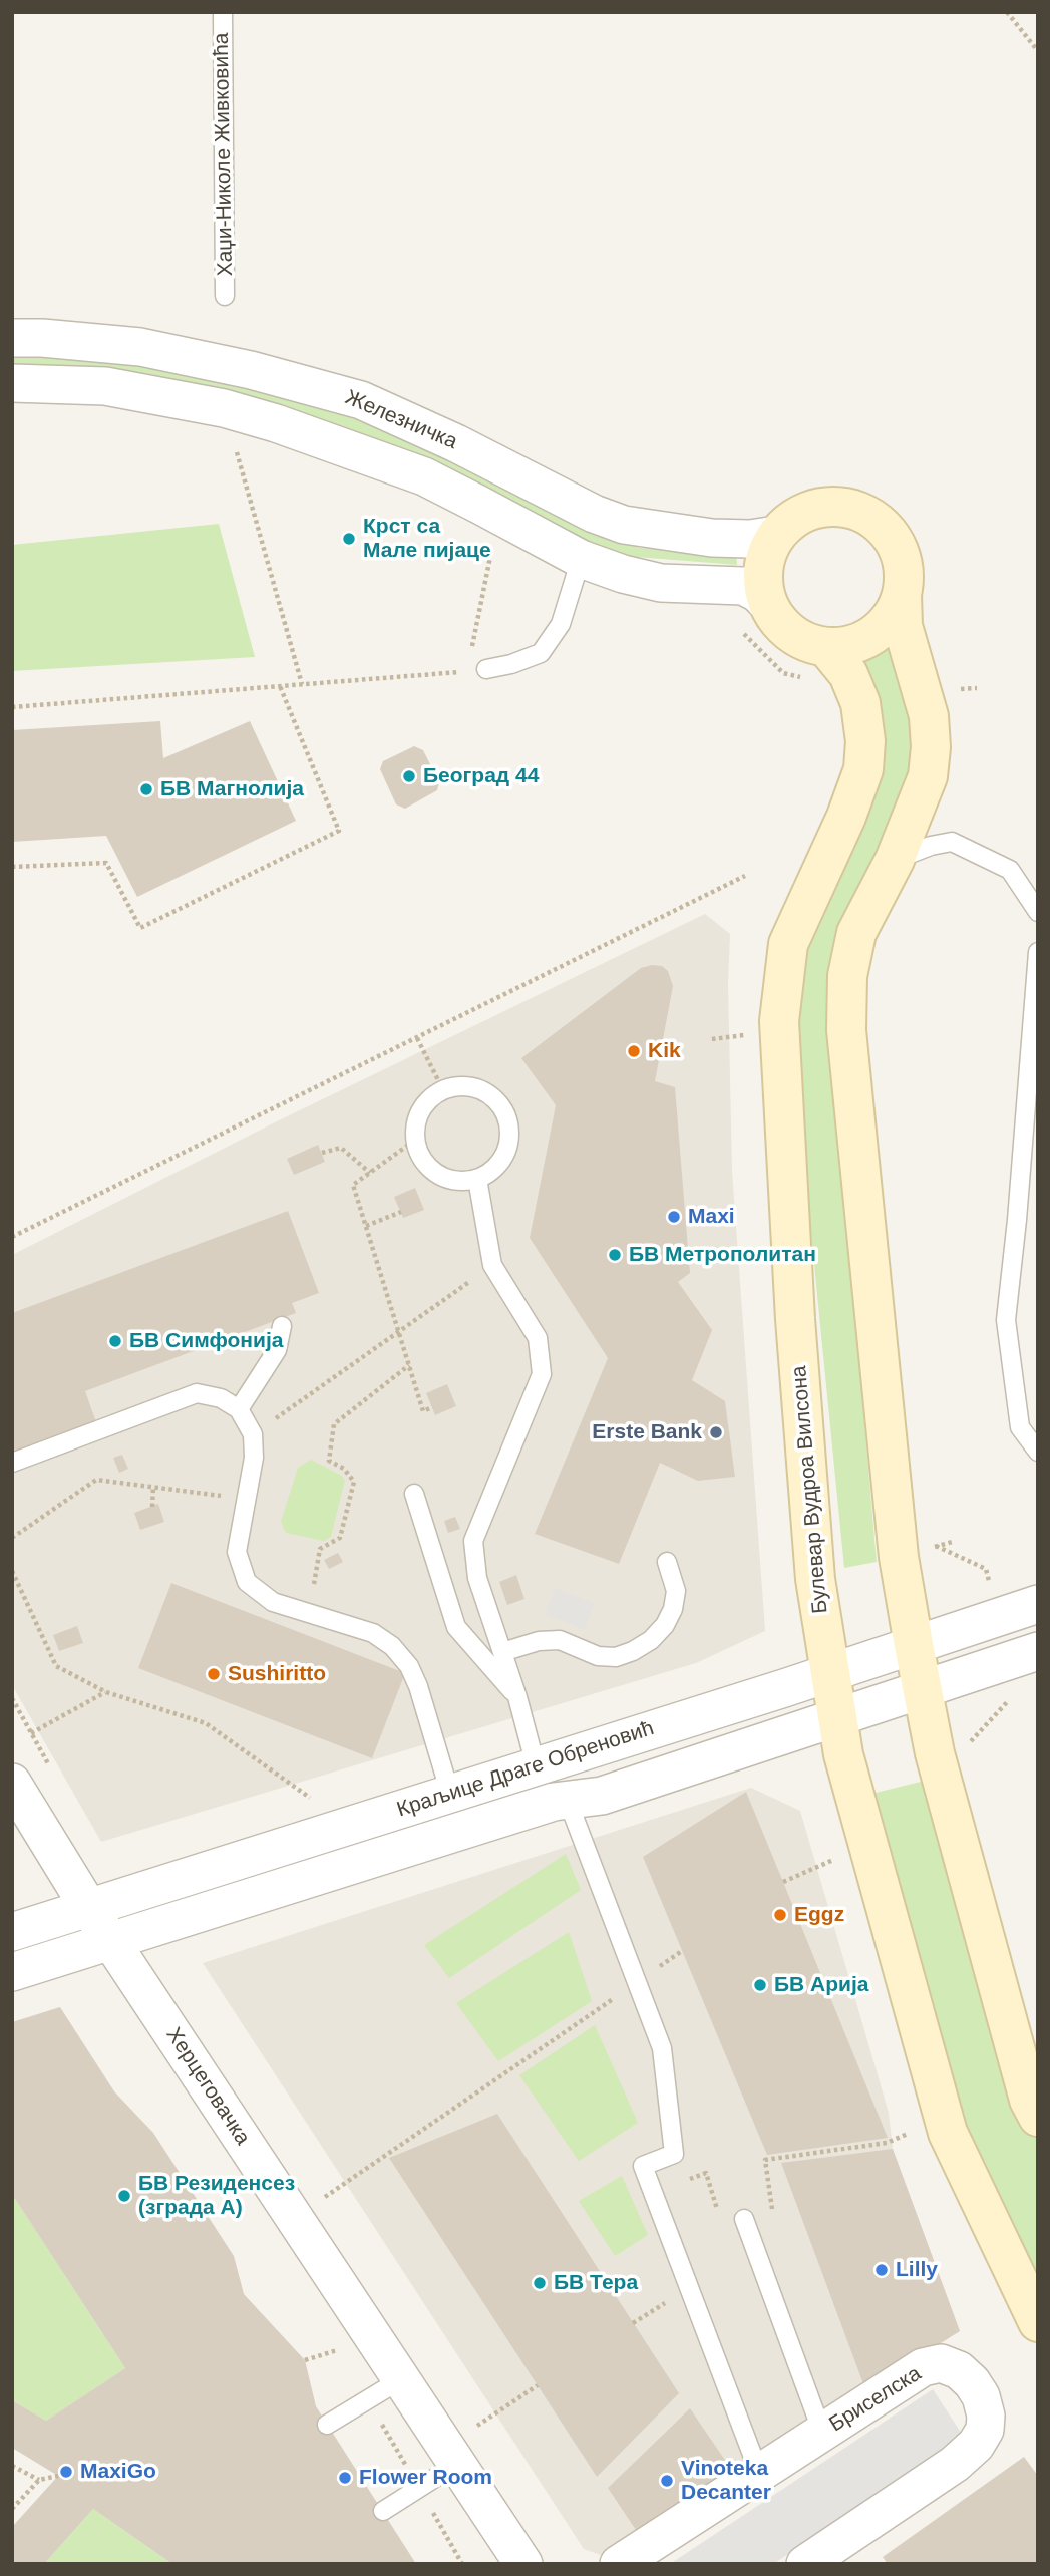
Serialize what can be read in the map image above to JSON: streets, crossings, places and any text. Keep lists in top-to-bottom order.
{
  "streets": {
    "main road": ["Булевар Вудроа Вилсона"],
    "street": [
      "Железничка",
      "Краљице Драге Обреновић",
      "Херцеговачка",
      "Бриселска"
    ],
    "lane": ["Хаџи-Николе Живковића"]
  },
  "crossings": [
    ["Железничка", "Булевар Вудроа Вилсона"],
    ["Булевар Вудроа Вилсона", "Краљице Драге Обреновић"],
    ["Краљице Драге Обреновић", "Херцеговачка"]
  ],
  "places": [
    "Крст са Мале пијаце",
    "Београд 44",
    "БВ Магнолија",
    "Kik",
    "Maxi",
    "БВ Метрополитан",
    "БВ Симфонија",
    "Erste Bank",
    "Sushiritto",
    "Eggz",
    "БВ Арија",
    "БВ Резиденсез (зграда А)",
    "Lilly",
    "БВ Тера",
    "MaxiGo",
    "Flower Room",
    "Vinoteka Decanter"
  ]
}
